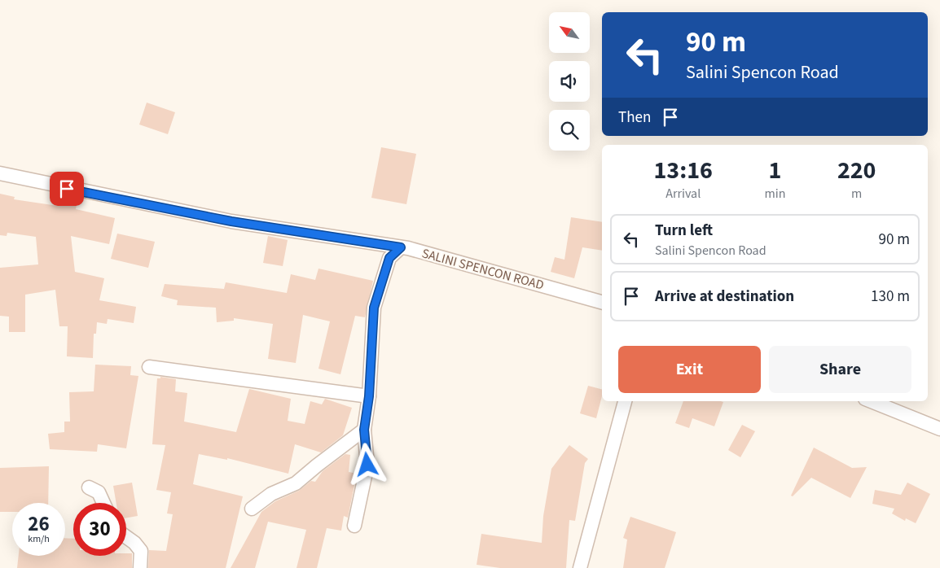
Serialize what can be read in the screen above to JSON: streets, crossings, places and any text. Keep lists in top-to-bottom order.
{
  "streets": {
    "street": ["SALINI SPENCON ROAD"]
  },
  "north": "top left",
  "page": {
    "turn": ["90 m", "Salini Spencon Road"],
    "then": "Then",
    "eta": [
      "13:16",
      "Arrival",
      "1",
      "min",
      "220",
      "m"
    ],
    "list": [
      {
        "name": "Turn left",
        "note": "Salini Spencon Road",
        "value": "90 m"
      },
      {
        "name": "Arrive at destination",
        "value": "130 m"
      }
    ],
    "buttons": ["Exit", "Share"],
    "speed": "26 km/h",
    "limit": "30"
  }
}
